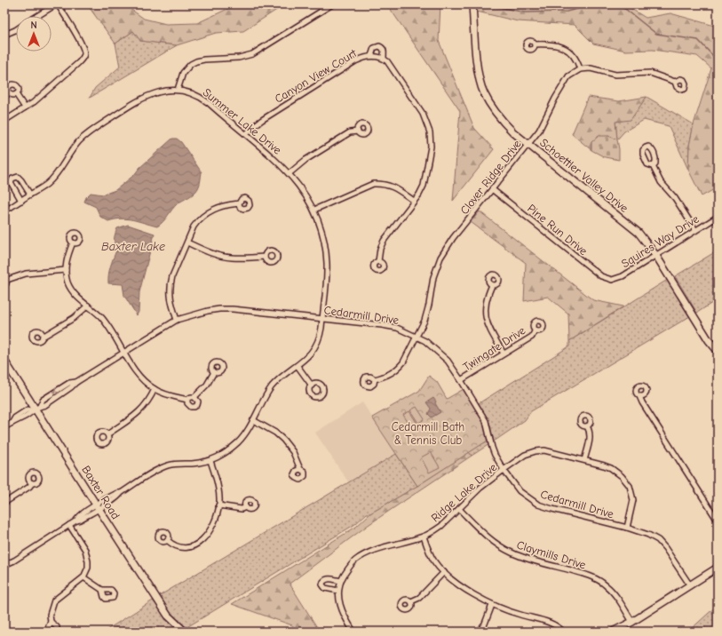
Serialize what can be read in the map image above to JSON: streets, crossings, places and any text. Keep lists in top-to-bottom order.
{
  "streets": {
    "street": [
      "Canyon View Court",
      "Summer Lake Drive",
      "Schoettler Valley Drive",
      "Clover Ridge Drive",
      "Pine Run Drive",
      "Squires Way Drive",
      "Cedarmill Drive",
      "Twingate Drive",
      "Baxter Road",
      "Ridge Lake Drive",
      "Claymills Drive"
    ]
  },
  "crossings": [
    ["Canyon View Court", "Summer Lake Drive"],
    ["Summer Lake Drive", "Cedarmill Drive"],
    ["Schoettler Valley Drive", "Clover Ridge Drive"],
    ["Schoettler Valley Drive", "Squires Way Drive"],
    ["Clover Ridge Drive", "Pine Run Drive"],
    ["Clover Ridge Drive", "Cedarmill Drive"],
    ["Pine Run Drive", "Squires Way Drive"],
    ["Cedarmill Drive", "Twingate Drive"],
    ["Cedarmill Drive", "Baxter Road"],
    ["Cedarmill Drive", "Ridge Lake Drive"],
    ["Ridge Lake Drive", "Claymills Drive"]
  ],
  "water": ["Baxter Lake"],
  "parks": ["Cedarmill Bath & Tennis Club"],
  "north": "top"
}
